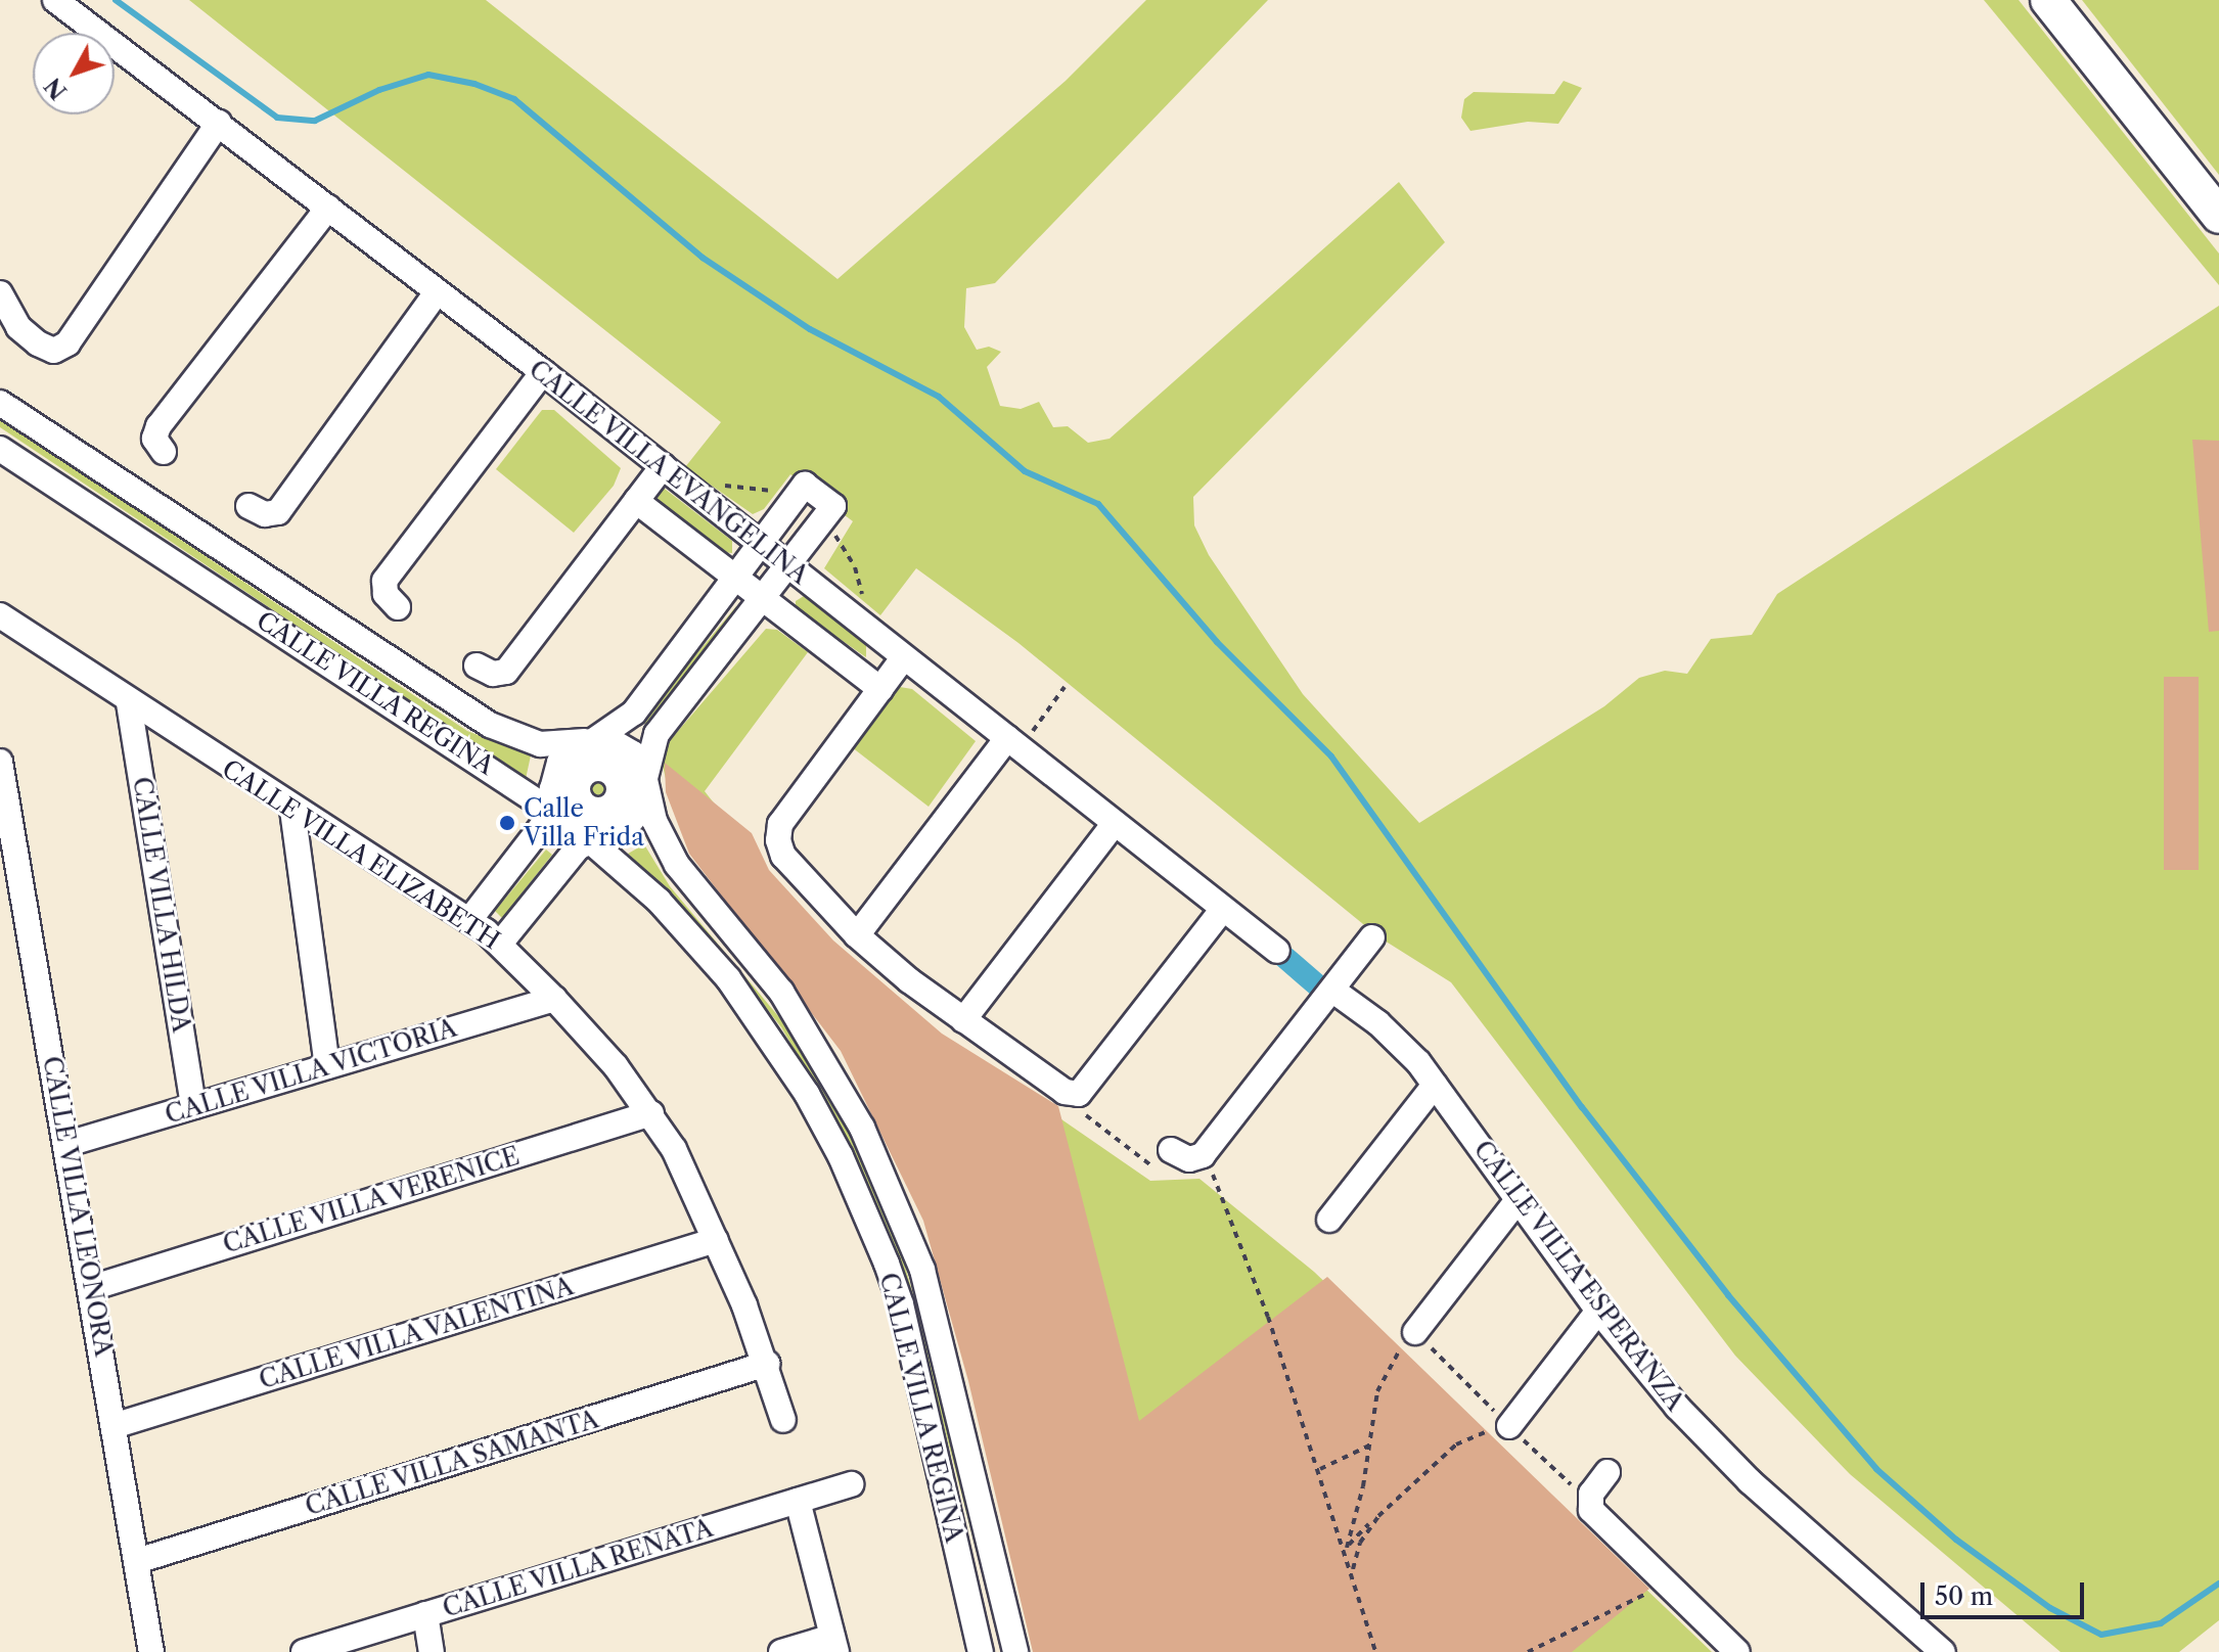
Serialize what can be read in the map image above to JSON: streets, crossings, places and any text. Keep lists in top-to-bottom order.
{
  "streets": {
    "street": [
      "CALLE VILLA EVANGELINA",
      "CALLE VILLA REGINA",
      "CALLE VILLA ELIZABETH",
      "CALLE VILLA HILDA",
      "CALLE VILLA VICTORIA",
      "CALLE VILLA VERENICE",
      "CALLE VILLA LEONORA",
      "CALLE VILLA ESPERANZA",
      "CALLE VILLA VALENTINA",
      "CALLE VILLA SAMANTA",
      "CALLE VILLA RENATA"
    ]
  },
  "crossings": [
    ["CALLE VILLA ELIZABETH", "CALLE VILLA HILDA"],
    ["CALLE VILLA ELIZABETH", "CALLE VILLA VICTORIA"],
    ["CALLE VILLA ELIZABETH", "CALLE VILLA VERENICE"],
    ["CALLE VILLA ELIZABETH", "CALLE VILLA VALENTINA"],
    ["CALLE VILLA ELIZABETH", "CALLE VILLA SAMANTA"],
    ["CALLE VILLA HILDA", "CALLE VILLA VICTORIA"],
    ["CALLE VILLA VICTORIA", "CALLE VILLA LEONORA"],
    ["CALLE VILLA VERENICE", "CALLE VILLA LEONORA"],
    ["CALLE VILLA LEONORA", "CALLE VILLA VALENTINA"],
    ["CALLE VILLA LEONORA", "CALLE VILLA SAMANTA"]
  ],
  "places": ["Calle Villa Frida"],
  "scale_bar": "50 m",
  "north": "bottom left"
}
